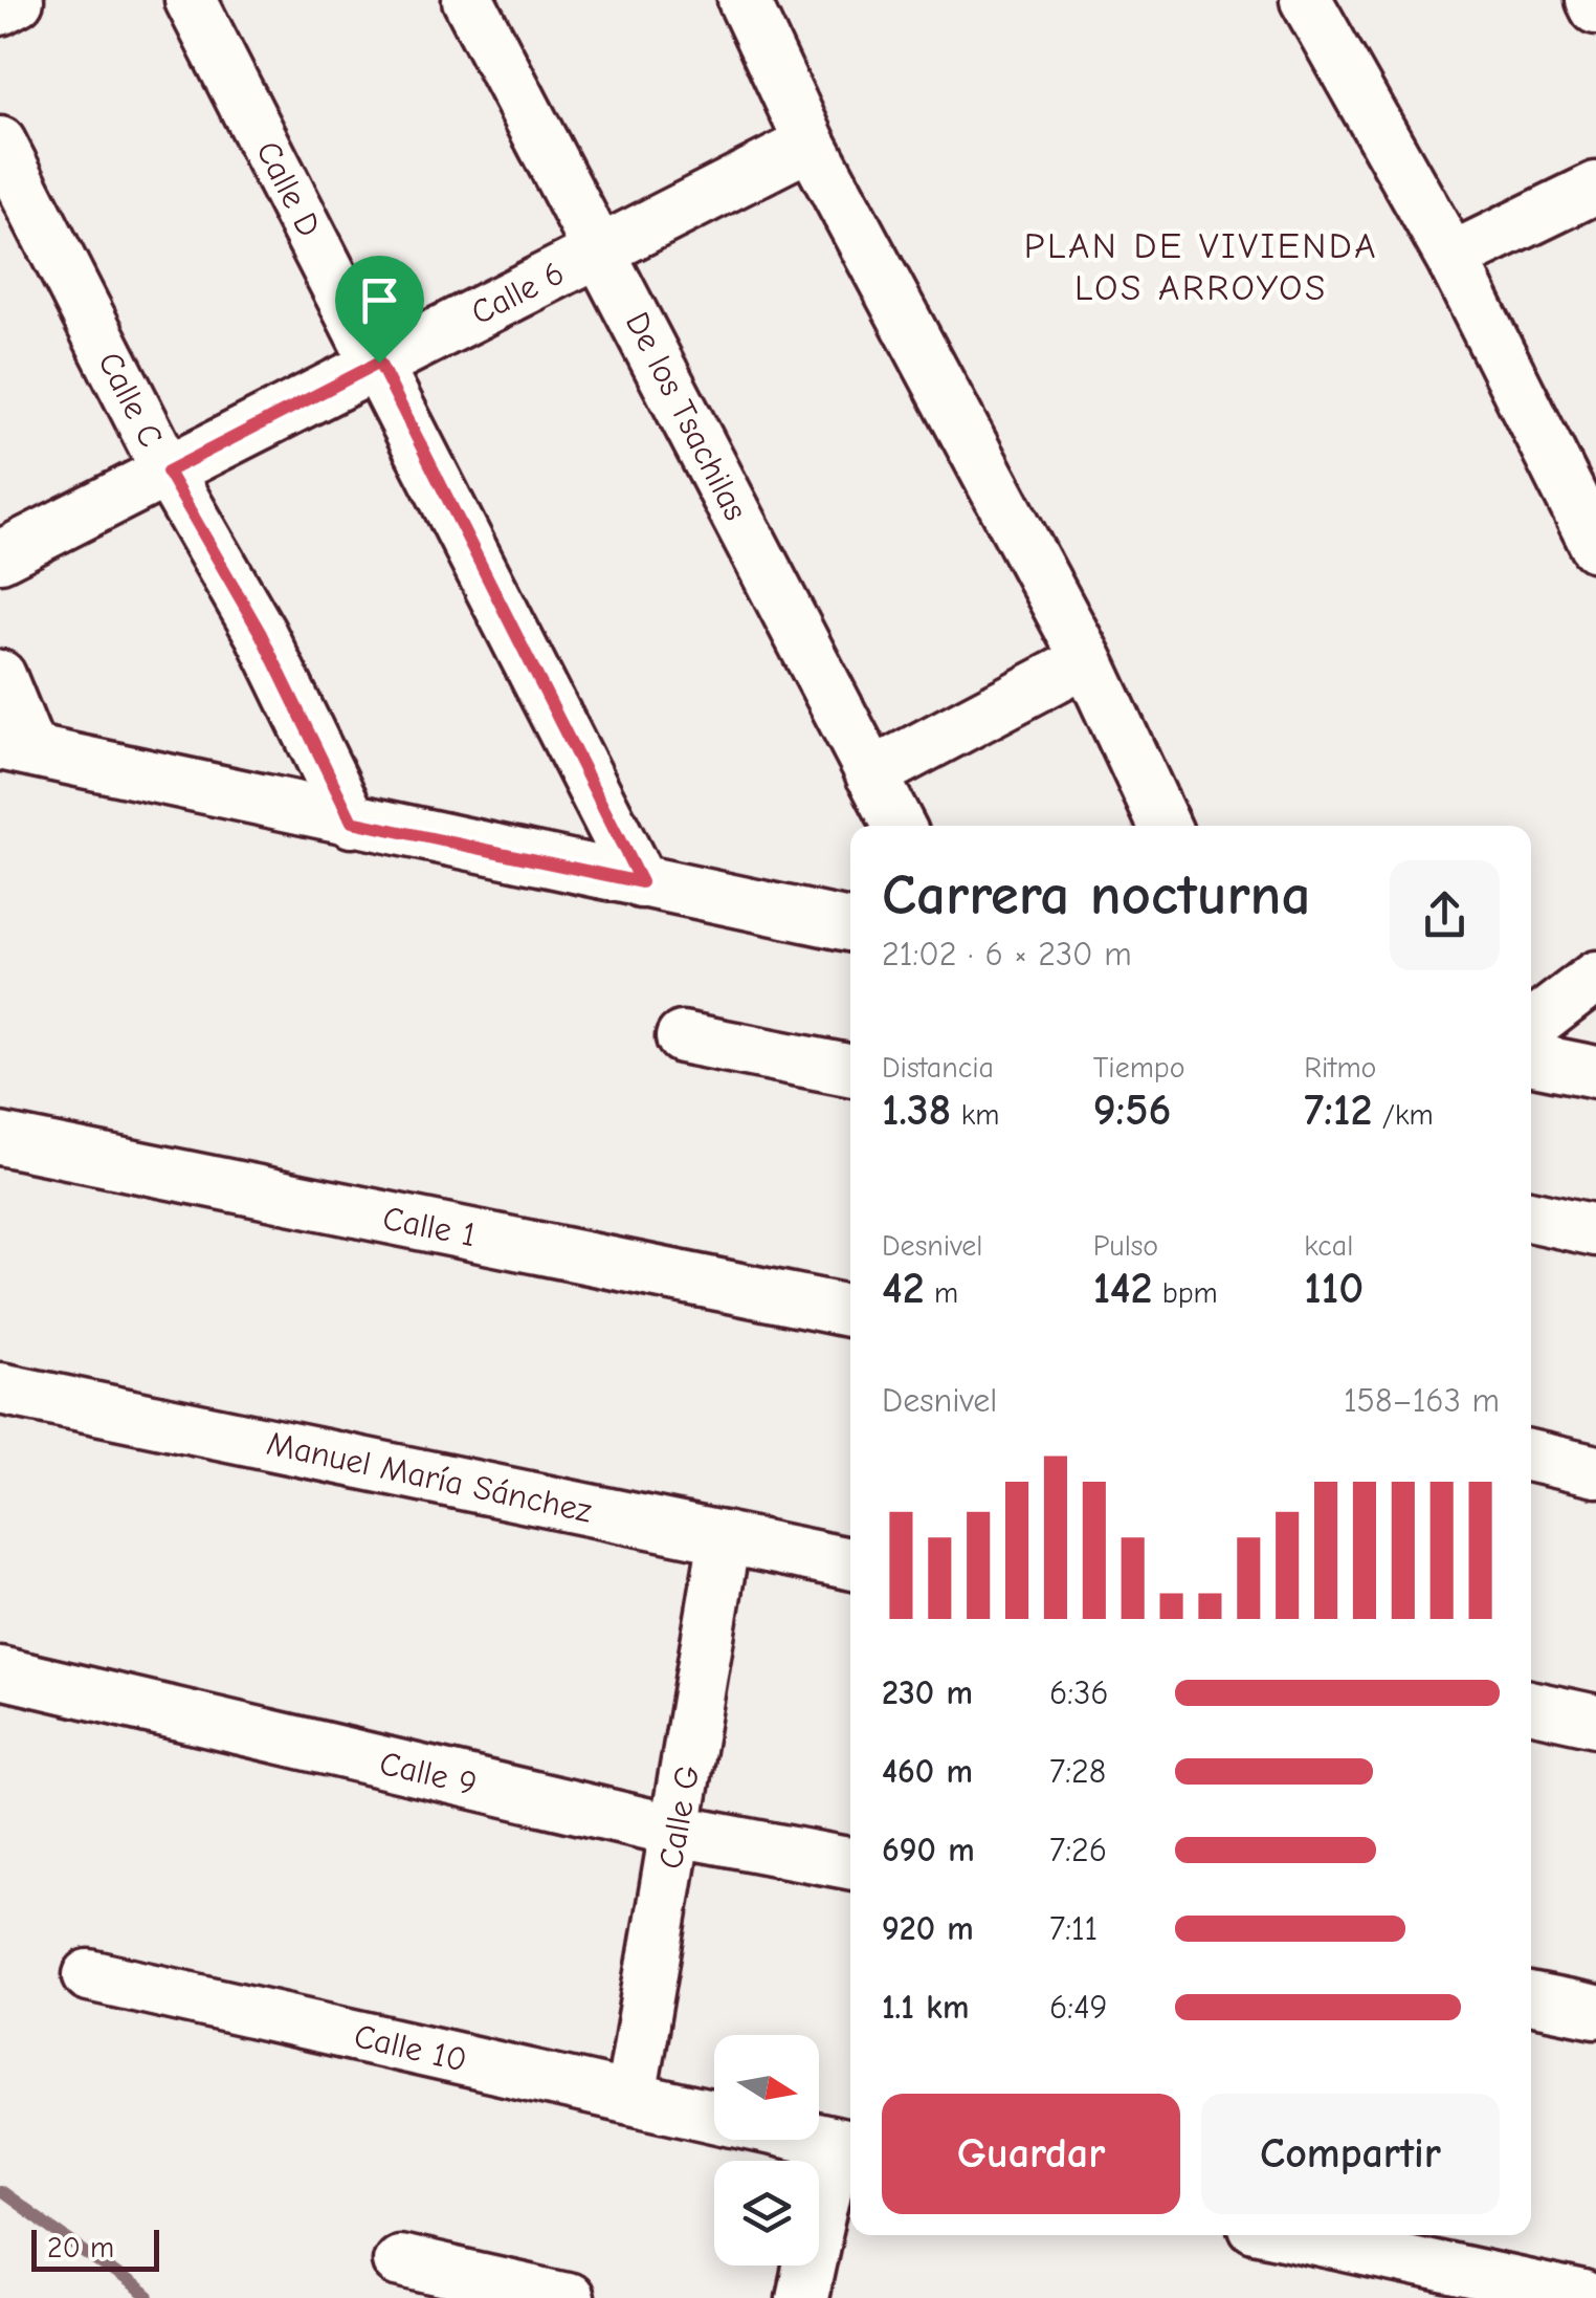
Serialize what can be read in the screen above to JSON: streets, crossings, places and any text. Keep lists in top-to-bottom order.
{
  "streets": {
    "street": [
      "Calle D",
      "Calle 6",
      "Calle C",
      "De los Tsachilas",
      "Calle 1",
      "Manuel María Sánchez",
      "Calle 9",
      "Calle G",
      "Calle 10"
    ]
  },
  "crossings": [
    ["Calle D", "Calle 6"],
    ["Calle 6", "Calle C"],
    ["Calle 6", "De los Tsachilas"],
    ["Manuel María Sánchez", "Calle G"],
    ["Calle 9", "Calle G"],
    ["Calle G", "Calle 10"]
  ],
  "districts": ["PLAN DE VIVIENDA LOS ARROYOS"],
  "scale_bar": "20 m",
  "north": "right",
  "page": {
    "heading": ["Carrera nocturna", "21:02 · 6 × 230 m"],
    "stats": [
      ["Distancia", "1.38 km"],
      ["Tiempo", "9:56"],
      ["Ritmo", "7:12 /km"],
      ["Desnivel", "42 m"],
      ["Pulso", "142 bpm"],
      ["kcal", "110"]
    ],
    "chart": ["Desnivel", "158–163 m"],
    "list": [
      {
        "name": "230 m",
        "note": "6:36"
      },
      {
        "name": "460 m",
        "note": "7:28"
      },
      {
        "name": "690 m",
        "note": "7:26"
      },
      {
        "name": "920 m",
        "note": "7:11"
      },
      {
        "name": "1.1 km",
        "note": "6:49"
      }
    ],
    "buttons": ["Guardar", "Compartir"],
    "scale": "20 m"
  }
}
